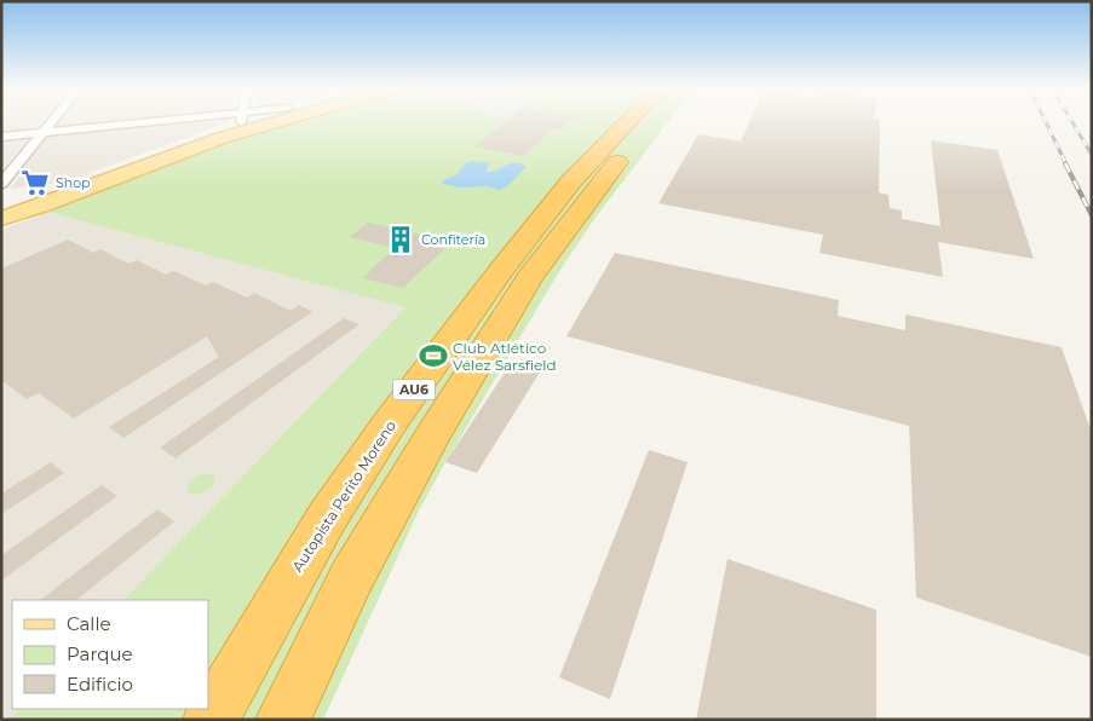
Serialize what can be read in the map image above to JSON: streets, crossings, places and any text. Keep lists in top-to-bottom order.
{
  "streets": {
    "highway": ["AU6", "Autopista Perito Moreno"]
  },
  "places": {
    "supermarket": ["Shop"],
    "building": ["Confitería"],
    "sports": ["Club Atlético Vélez Sarsfield"]
  },
  "legend": ["Calle", "Parque", "Edificio"]
}
